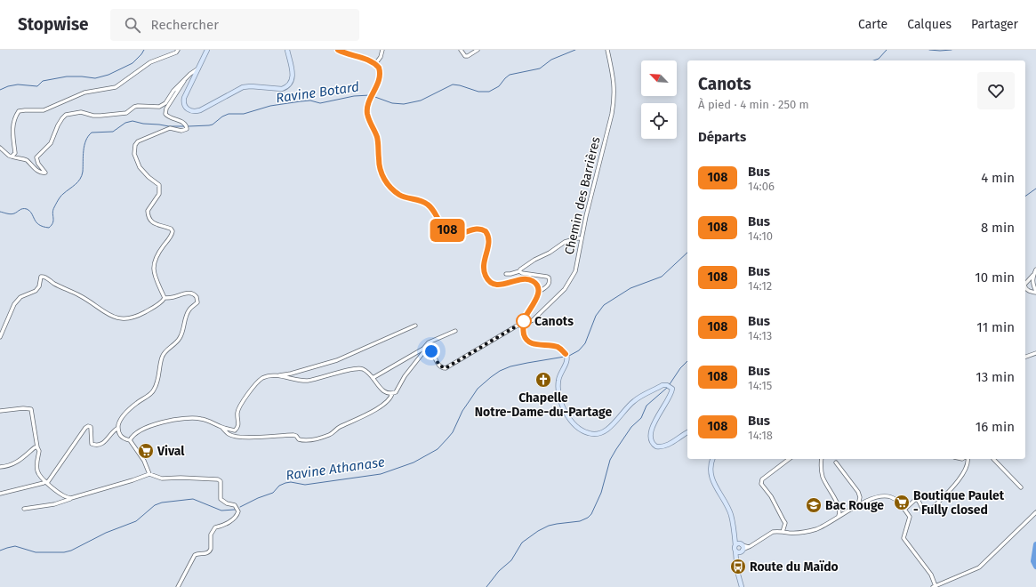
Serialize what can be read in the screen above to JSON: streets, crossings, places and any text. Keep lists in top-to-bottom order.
{
  "streets": {
    "street": ["Chemin des Barrières"]
  },
  "water": ["Ravine Botard", "Ravine Athanase"],
  "places": {
    "other": ["Canots"],
    "church": ["Chapelle Notre-Dame-du-Partage"],
    "supermarket": ["Vival", "Boutique Paulet - Fully closed"],
    "school or university": ["Bac Rouge"],
    "bus stop": ["Route du Maïdo"]
  },
  "lines": ["bus line 108"],
  "north": "top left",
  "page": {
    "header": "Stopwise",
    "search": "Rechercher",
    "nav": ["Carte", "Calques", "Partager"],
    "on_map": "108",
    "heading": [
      ["Canots", "À pied · 4 min · 250 m"],
      "Départs"
    ],
    "list": [
      {
        "mark": "108",
        "name": "Bus",
        "note": "14:06",
        "value": "4 min"
      },
      {
        "mark": "108",
        "name": "Bus",
        "note": "14:10",
        "value": "8 min"
      },
      {
        "mark": "108",
        "name": "Bus",
        "note": "14:12",
        "value": "10 min"
      },
      {
        "mark": "108",
        "name": "Bus",
        "note": "14:13",
        "value": "11 min"
      },
      {
        "mark": "108",
        "name": "Bus",
        "note": "14:15",
        "value": "13 min"
      },
      {
        "mark": "108",
        "name": "Bus",
        "note": "14:18",
        "value": "16 min"
      }
    ]
  }
}
